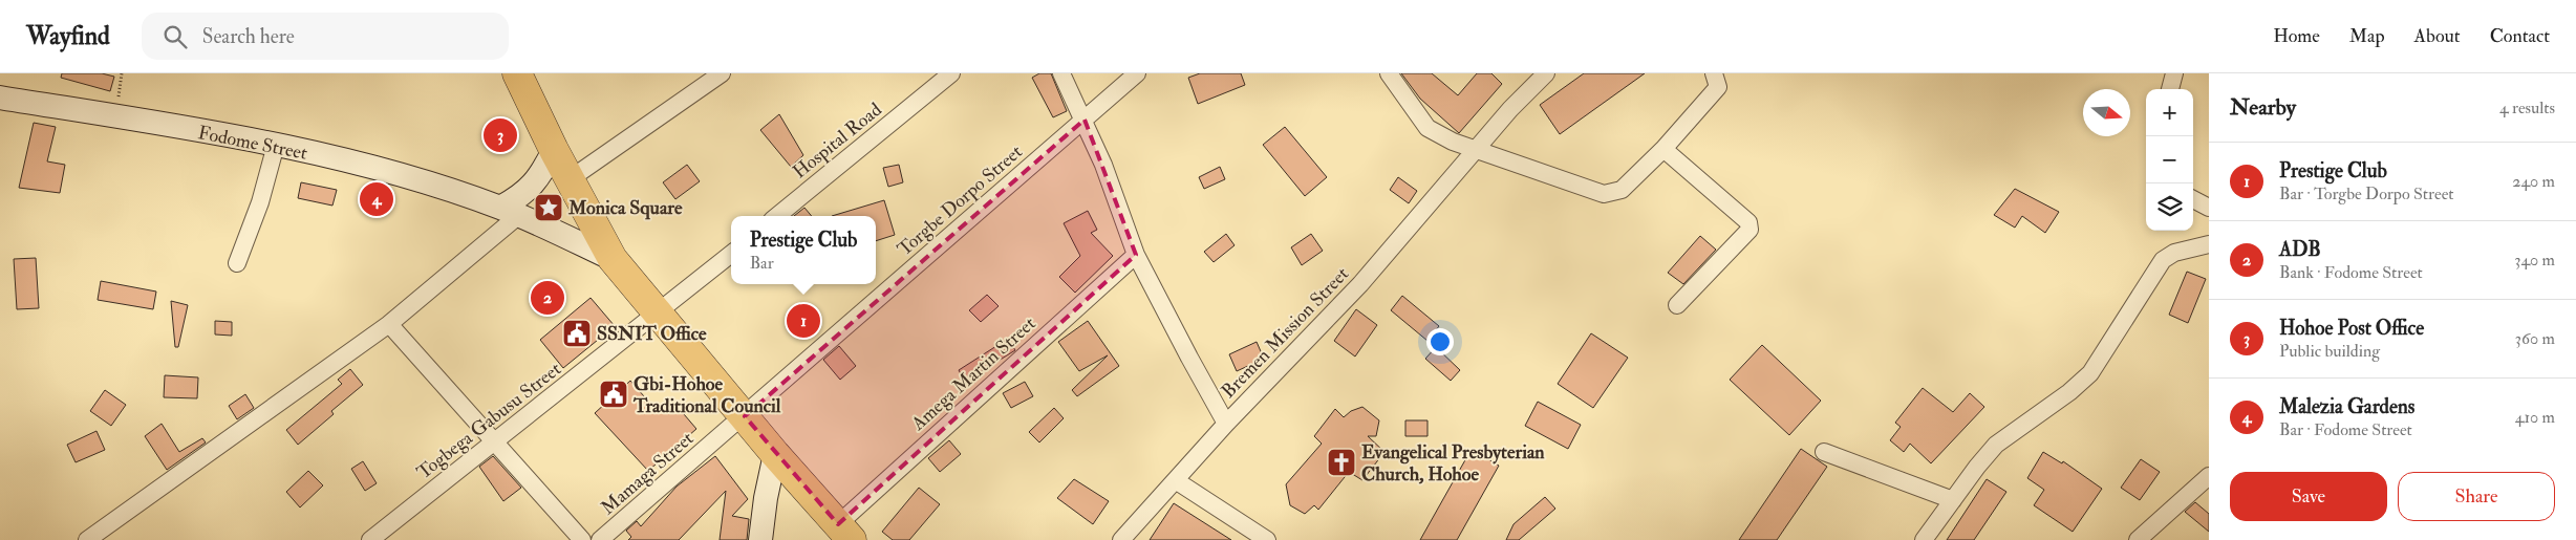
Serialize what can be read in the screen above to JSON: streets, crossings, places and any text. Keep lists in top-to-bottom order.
{
  "streets": {
    "street": [
      "Hospital Road",
      "Fodome Street",
      "Torgbe Dorpo Street",
      "Bremen Mission Street",
      "Amega Martin Street",
      "Togbega Gabusu Street",
      "Mamaga Street"
    ]
  },
  "crossings": [
    ["Torgbe Dorpo Street", "Mamaga Street"]
  ],
  "places": {
    "place": ["Monica Square"],
    "public building": ["SSNIT Office", "Gbi-Hohoe Traditional Council"],
    "church": ["Evangelical Presbyterian Church, Hohoe"]
  },
  "north": "right",
  "page": {
    "header": "Wayfind",
    "search": "Search here",
    "nav": [
      "Home",
      "Map",
      "About",
      "Contact"
    ],
    "heading": ["Nearby", "4 results"],
    "map_buttons": ["+", "−"],
    "pins": [
      "3",
      "4",
      "2",
      "1"
    ],
    "list": [
      {
        "mark": "1",
        "name": "Prestige Club",
        "note": "Bar · Torgbe Dorpo Street",
        "value": "240 m"
      },
      {
        "mark": "2",
        "name": "ADB",
        "note": "Bank · Fodome Street",
        "value": "340 m"
      },
      {
        "mark": "3",
        "name": "Hohoe Post Office",
        "note": "Public building",
        "value": "360 m"
      },
      {
        "mark": "4",
        "name": "Malezia Gardens",
        "note": "Bar · Fodome Street",
        "value": "410 m"
      }
    ],
    "popup": ["Prestige Club", "Bar"],
    "buttons": ["Save", "Share"]
  }
}
